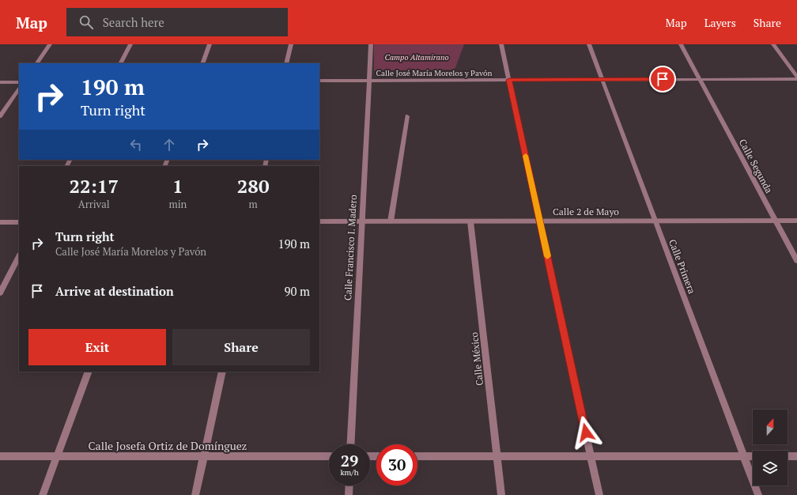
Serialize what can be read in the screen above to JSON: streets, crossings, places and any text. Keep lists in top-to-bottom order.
{
  "streets": {
    "street": [
      "Calle José María Morelos y Pavón",
      "Calle Segunda",
      "Calle 2 de Mayo",
      "Calle Francisco I. Madero",
      "Calle Primera",
      "Calle México",
      "Calle Josefa Ortiz de Domínguez"
    ]
  },
  "crossings": [
    ["Calle José María Morelos y Pavón", "Calle Segunda"],
    ["Calle José María Morelos y Pavón", "Calle Francisco I. Madero"],
    ["Calle José María Morelos y Pavón", "Calle Primera"],
    ["Calle Segunda", "Calle 2 de Mayo"],
    ["Calle 2 de Mayo", "Calle Francisco I. Madero"],
    ["Calle 2 de Mayo", "Calle Primera"],
    ["Calle 2 de Mayo", "Calle México"]
  ],
  "parks": ["Campo Altamirano"],
  "north": "top",
  "page": {
    "header": "Map",
    "search": "Search here",
    "nav": ["Map", "Layers", "Share"],
    "turn": ["190 m", "Turn right"],
    "eta": [
      "22:17",
      "Arrival",
      "1",
      "min",
      "280",
      "m"
    ],
    "list": [
      {
        "name": "Turn right",
        "note": "Calle José María Morelos y Pavón",
        "value": "190 m"
      },
      {
        "name": "Arrive at destination",
        "value": "90 m"
      }
    ],
    "buttons": ["Exit", "Share"],
    "speed": "29 km/h",
    "limit": "30"
  }
}
